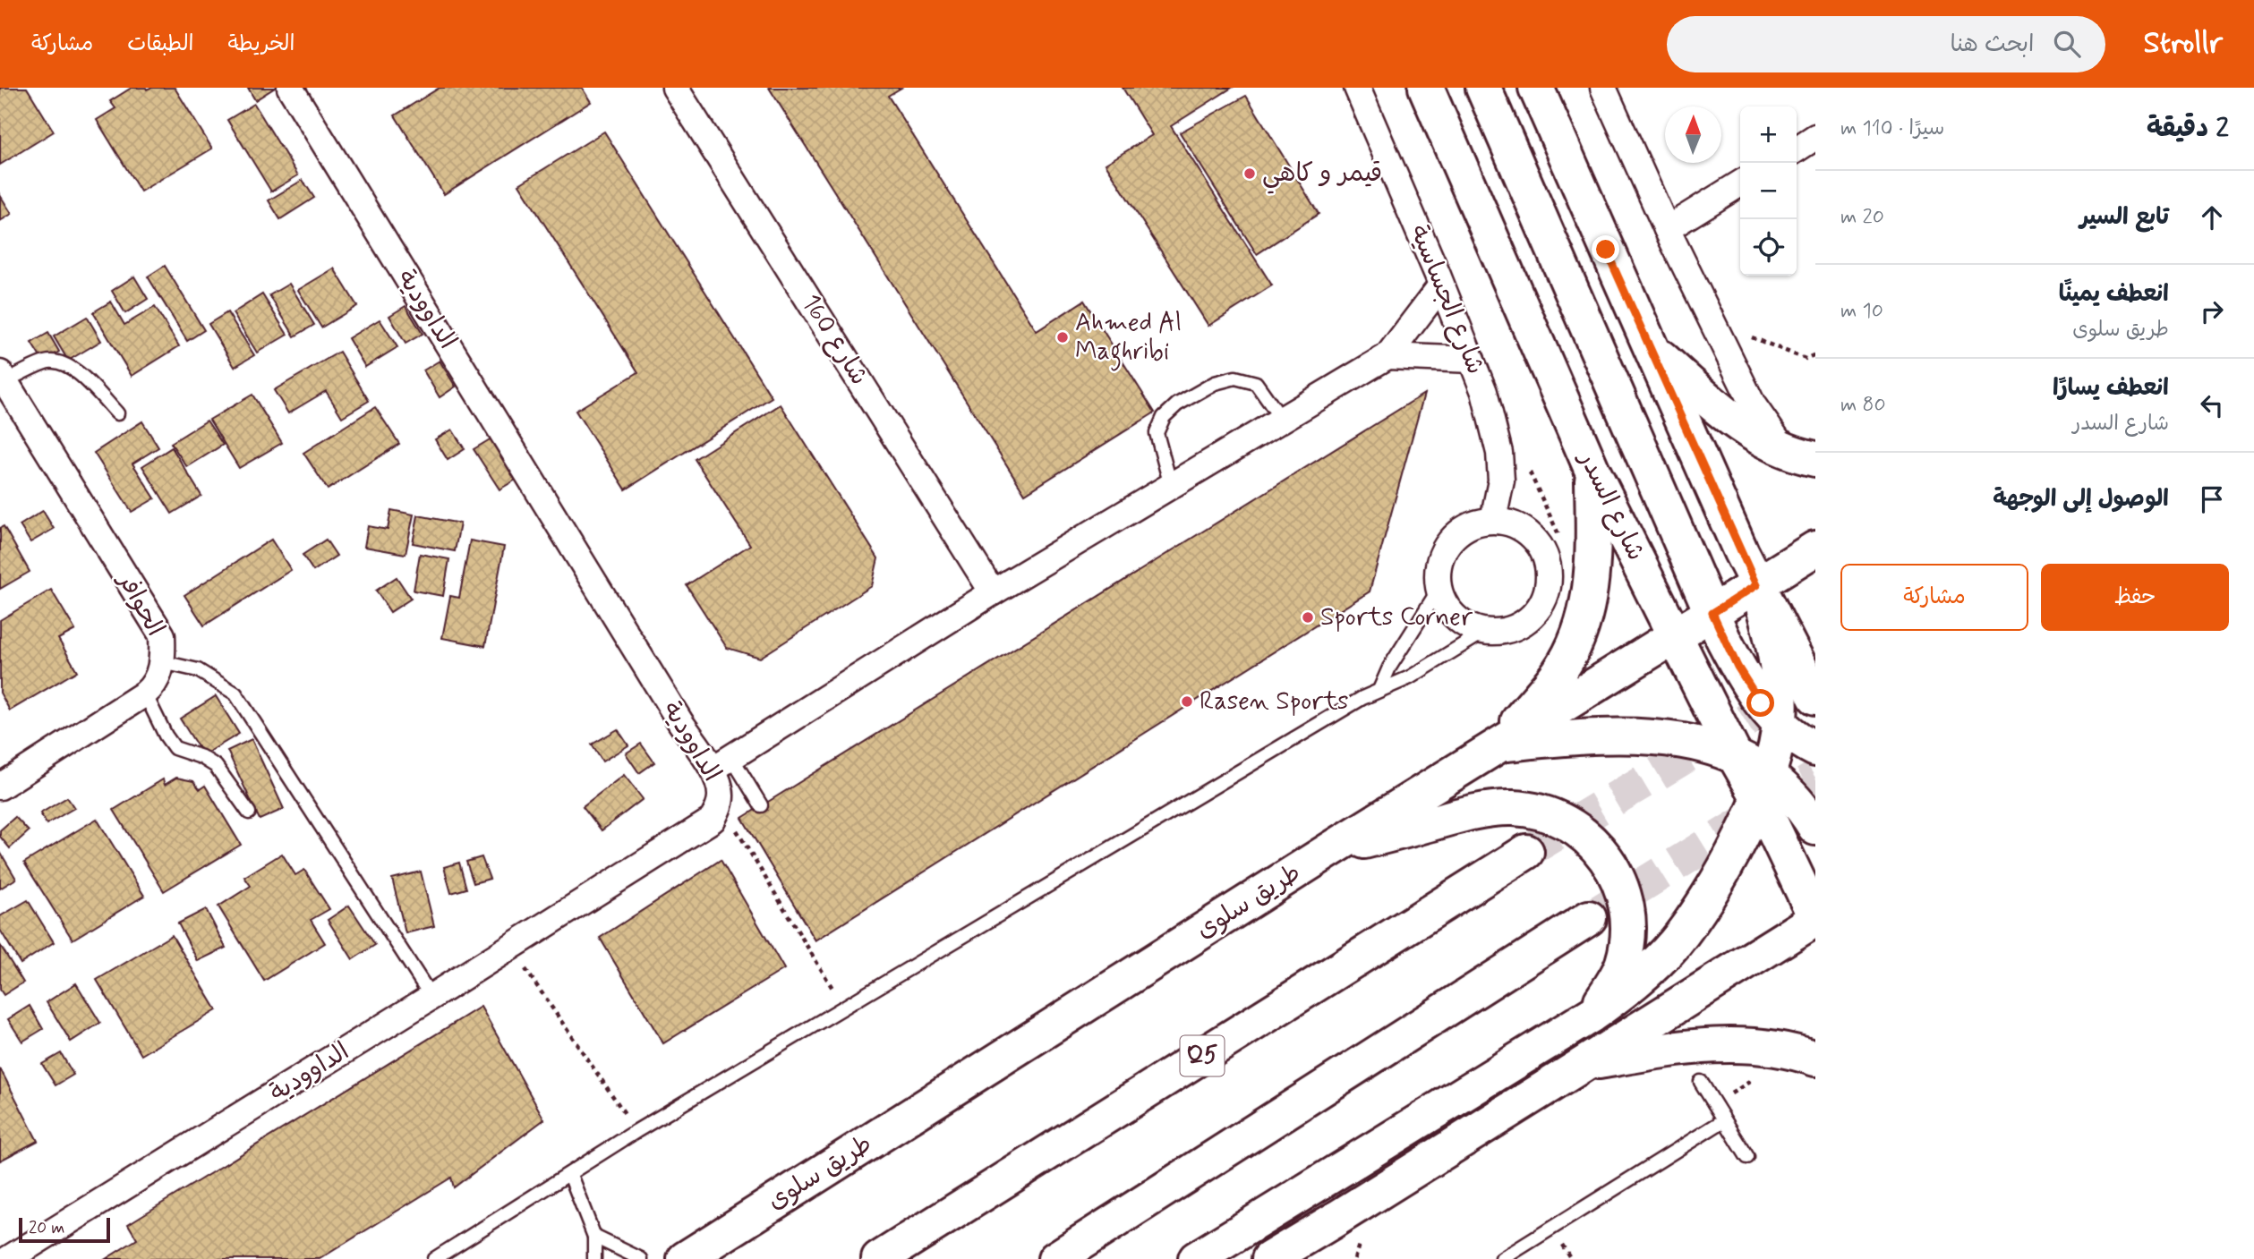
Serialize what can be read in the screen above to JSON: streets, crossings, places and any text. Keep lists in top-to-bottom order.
{
  "streets": {
    "main road": ["شارع السدر", "طريق سلوى", "Q5"],
    "street": [
      "شارع الجساسية",
      "الداوودية",
      "شارع 160",
      "الحوافر"
    ]
  },
  "crossings": [
    ["شارع السدر", "طريق سلوى"]
  ],
  "places": [
    "قيمر و كاهي",
    "Ahmed Al Maghribi",
    "Sports Corner",
    "Rasen Sports"
  ],
  "scale_bar": "20 m",
  "north": "top",
  "page": {
    "header": "Strollr",
    "search": "ابحث هنا",
    "nav": ["الخريطة", "الطبقات", "مشاركة"],
    "heading": ["2 دقيقة", "سيرًا · 110 m"],
    "map_buttons": ["+", "−"],
    "list": [
      ["تابع السير", "20 m"],
      ["انعطف يمينًا", "طريق سلوى", "10 m"],
      ["انعطف يسارًا", "شارع السدر", "80 m"],
      "الوصول إلى الوجهة"
    ],
    "buttons": ["حفظ", "مشاركة"],
    "scale": "20 m"
  }
}
